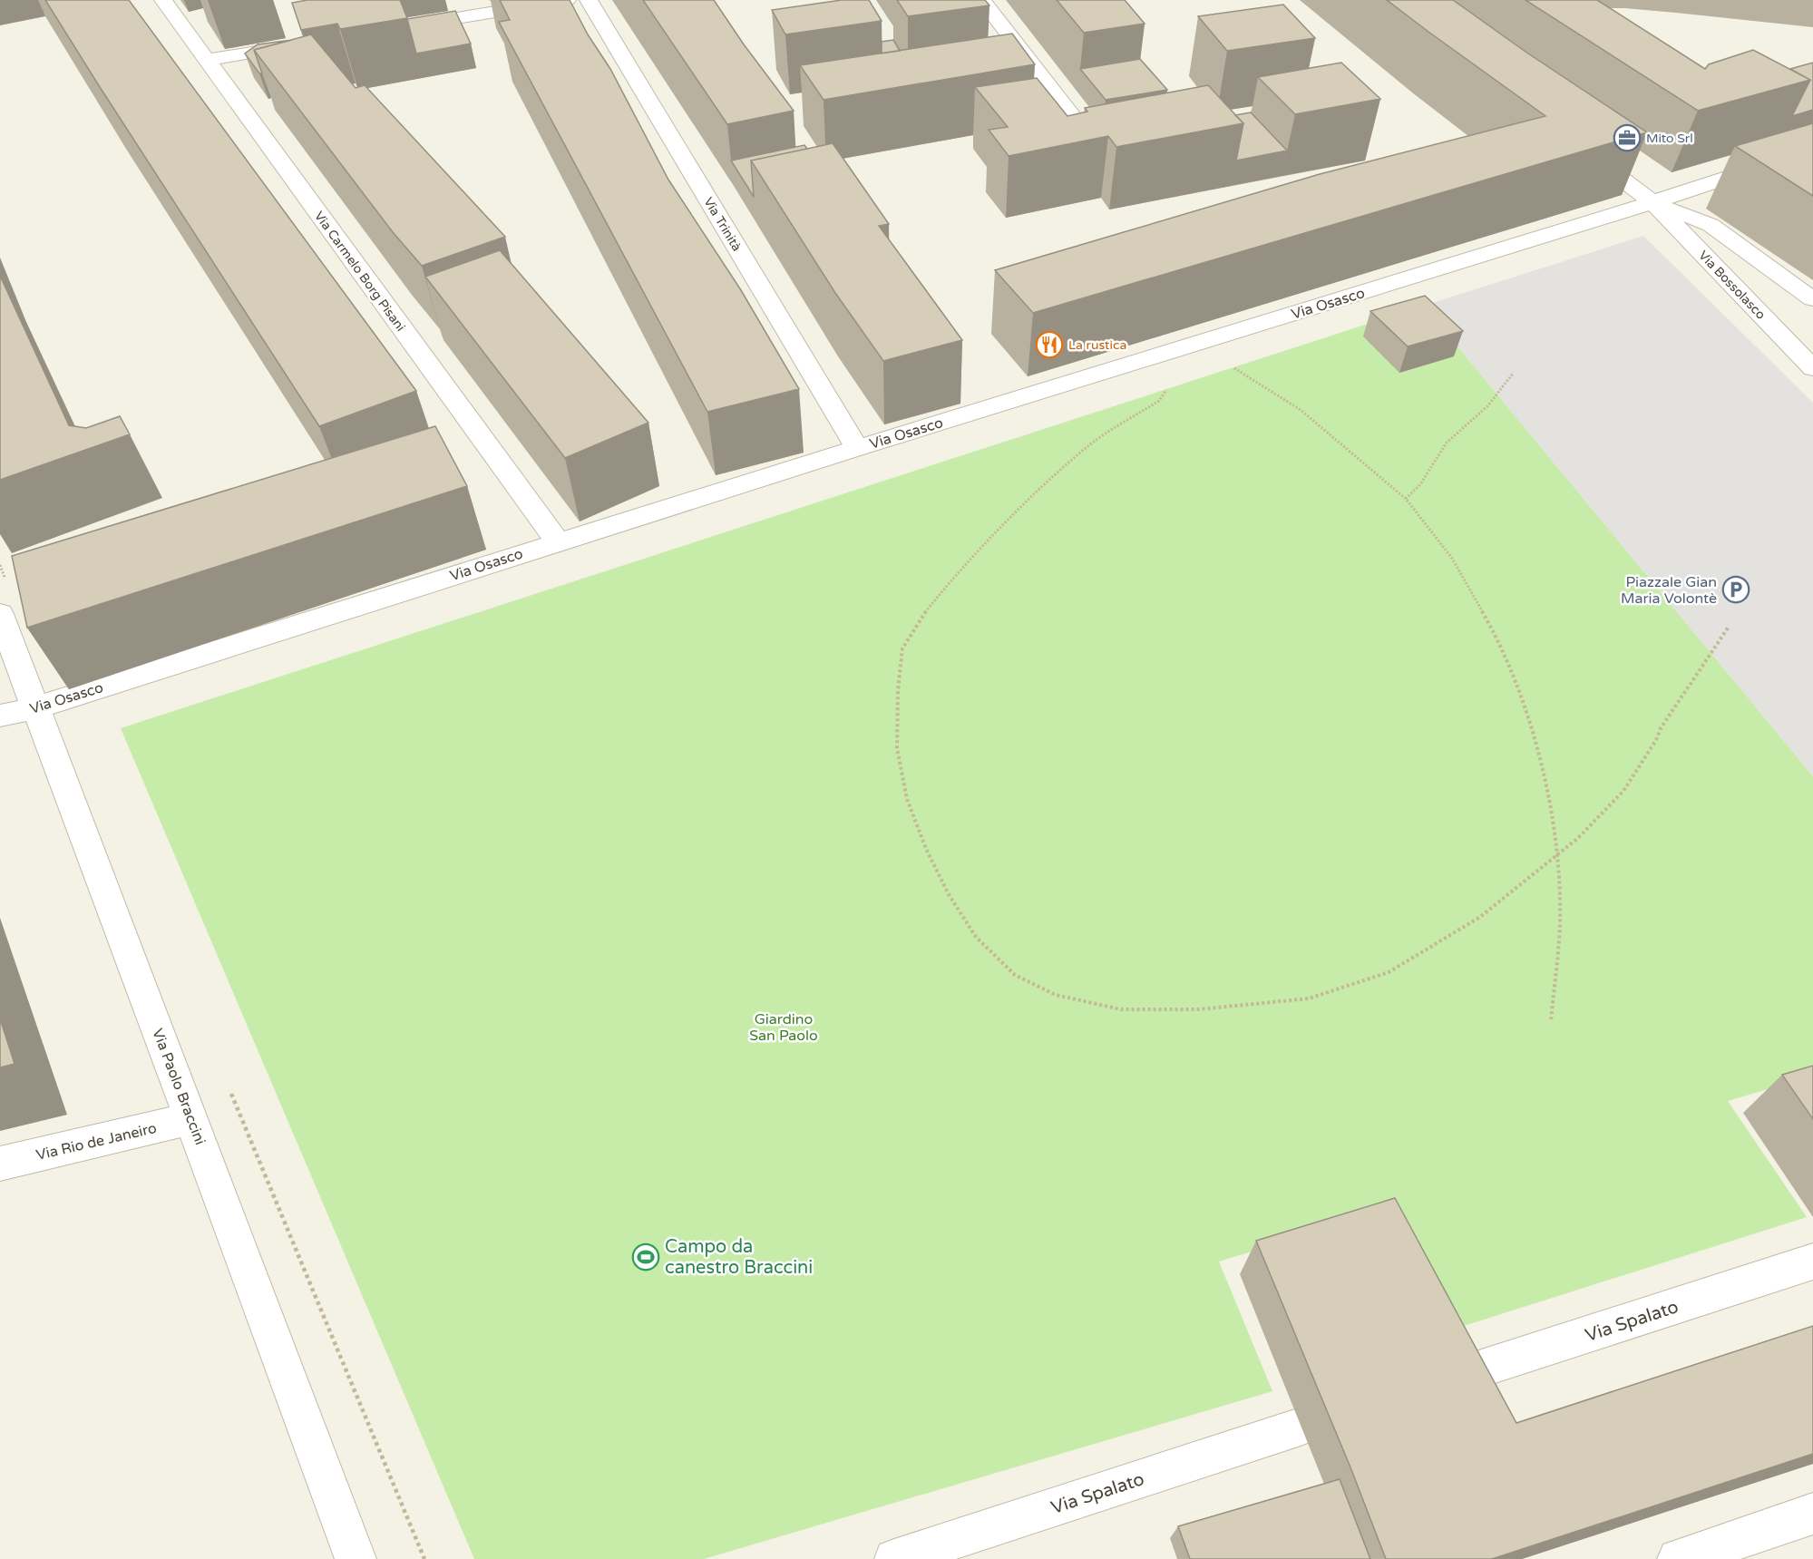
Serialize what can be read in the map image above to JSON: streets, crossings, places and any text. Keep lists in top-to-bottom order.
{
  "streets": {
    "street": [
      "Via Trinità",
      "Via Carmelo Borg Pisani",
      "Via Bossolasco",
      "Via Osasco",
      "Via Paolo Braccini",
      "Via Rio de Janeiro"
    ],
    "lane": ["Via Spalato"]
  },
  "crossings": [
    ["Via Trinità", "Via Osasco"],
    ["Via Carmelo Borg Pisani", "Via Osasco"],
    ["Via Bossolasco", "Via Osasco"],
    ["Via Osasco", "Via Paolo Braccini"],
    ["Via Paolo Braccini", "Via Rio de Janeiro"]
  ],
  "parks": ["Giardino San Paolo"],
  "places": {
    "office": ["Mito Srl"],
    "restaurant": ["La rustica"],
    "parking": ["Piazzale Gian Maria Volontè"],
    "sports": ["Campo da canestro Braccini"]
  }
}
